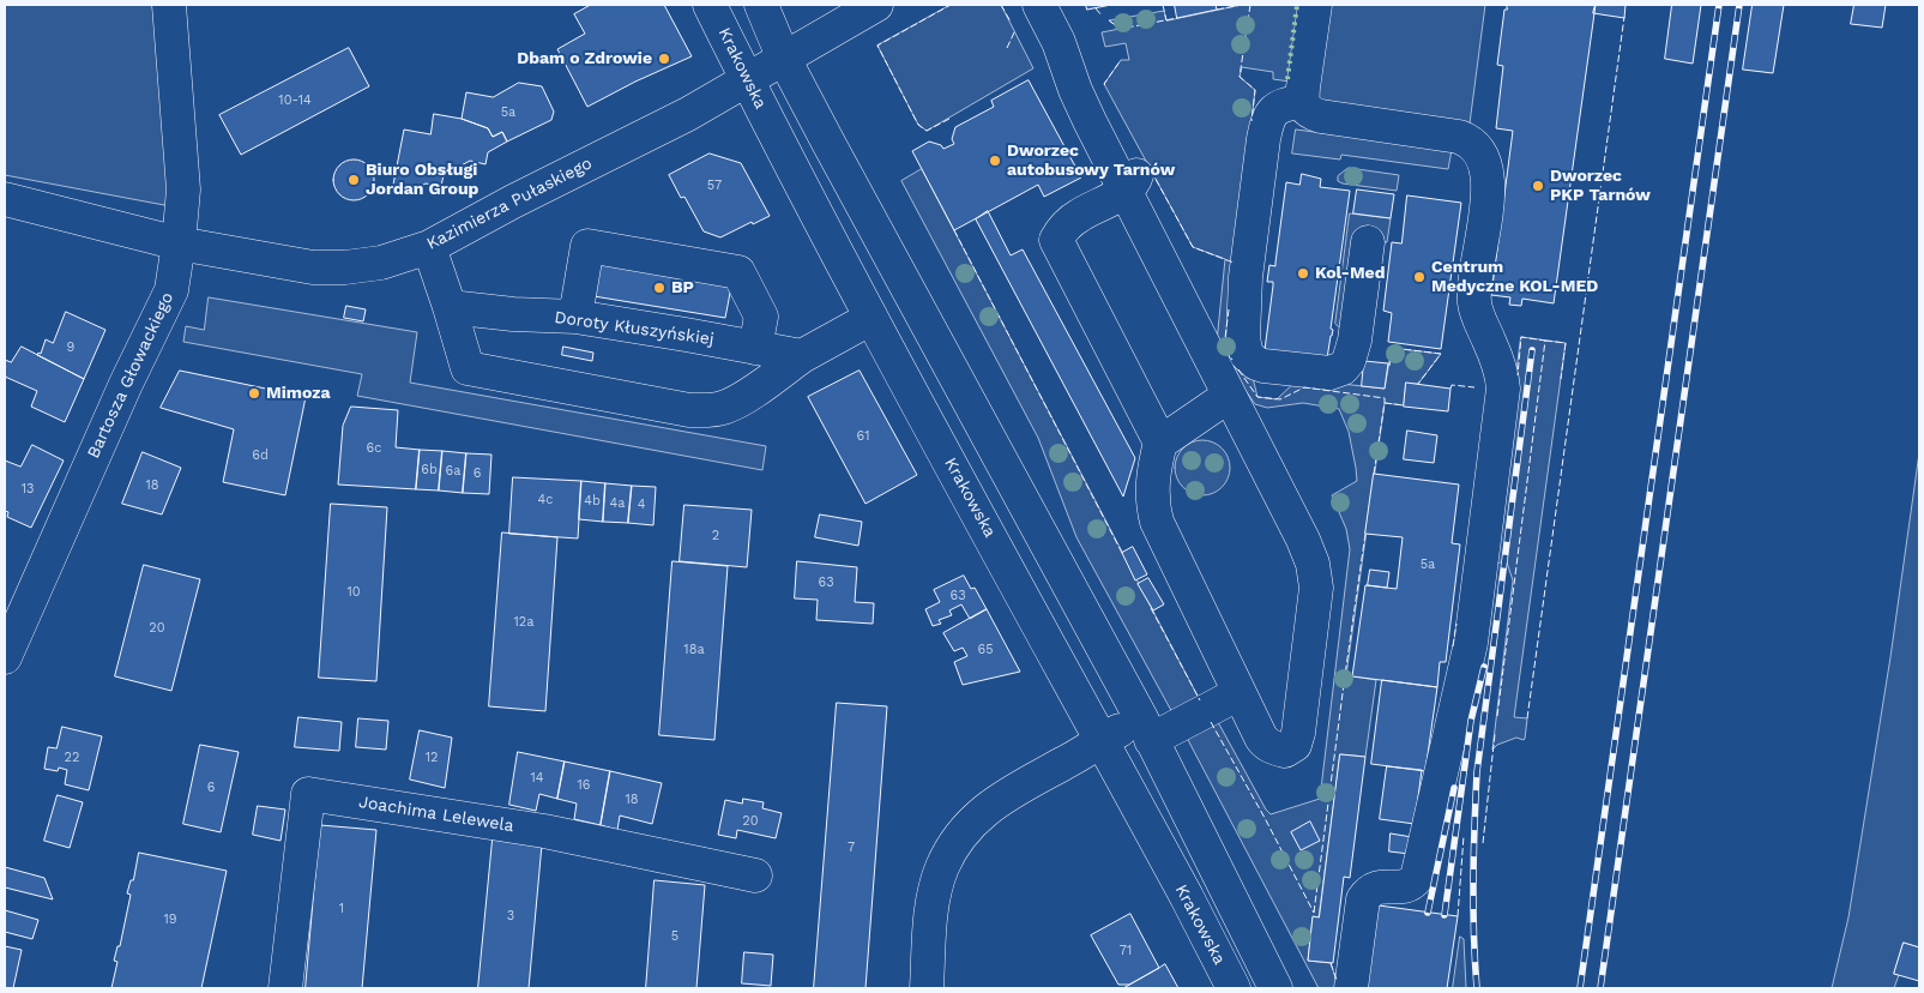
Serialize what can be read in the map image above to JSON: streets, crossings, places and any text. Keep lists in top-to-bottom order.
{
  "streets": {
    "street": [
      "Krakowska",
      "Kazimierza Pułaskiego",
      "Doroty Kłuszyńskiej",
      "Bartosza Głowackiego",
      "Joachima Lelewela"
    ]
  },
  "crossings": [
    ["Krakowska", "Kazimierza Pułaskiego"],
    ["Kazimierza Pułaskiego", "Bartosza Głowackiego"]
  ],
  "places": [
    "Dbam o Zdrowie",
    "Dworzec autobusowy Tarnów",
    "Biuro Obsługi Jordan Group",
    "Dworzec PKP Tarnów",
    "Kol-Med",
    "Centrum Medyczne KOL-MED",
    "BP",
    "Mimoza"
  ],
  "house_numbers": [
    "10-14",
    "5a",
    "57",
    "9",
    "61",
    "6c",
    "6d",
    "6b",
    "6a",
    "6",
    "18",
    "13",
    "4c",
    "4b",
    "4a",
    "4",
    "2",
    "5a",
    "63",
    "10",
    "63",
    "12a",
    "20",
    "18a",
    "65",
    "22",
    "12",
    "14",
    "16",
    "6",
    "18",
    "20",
    "7",
    "1",
    "3",
    "19",
    "5",
    "71"
  ]
}
